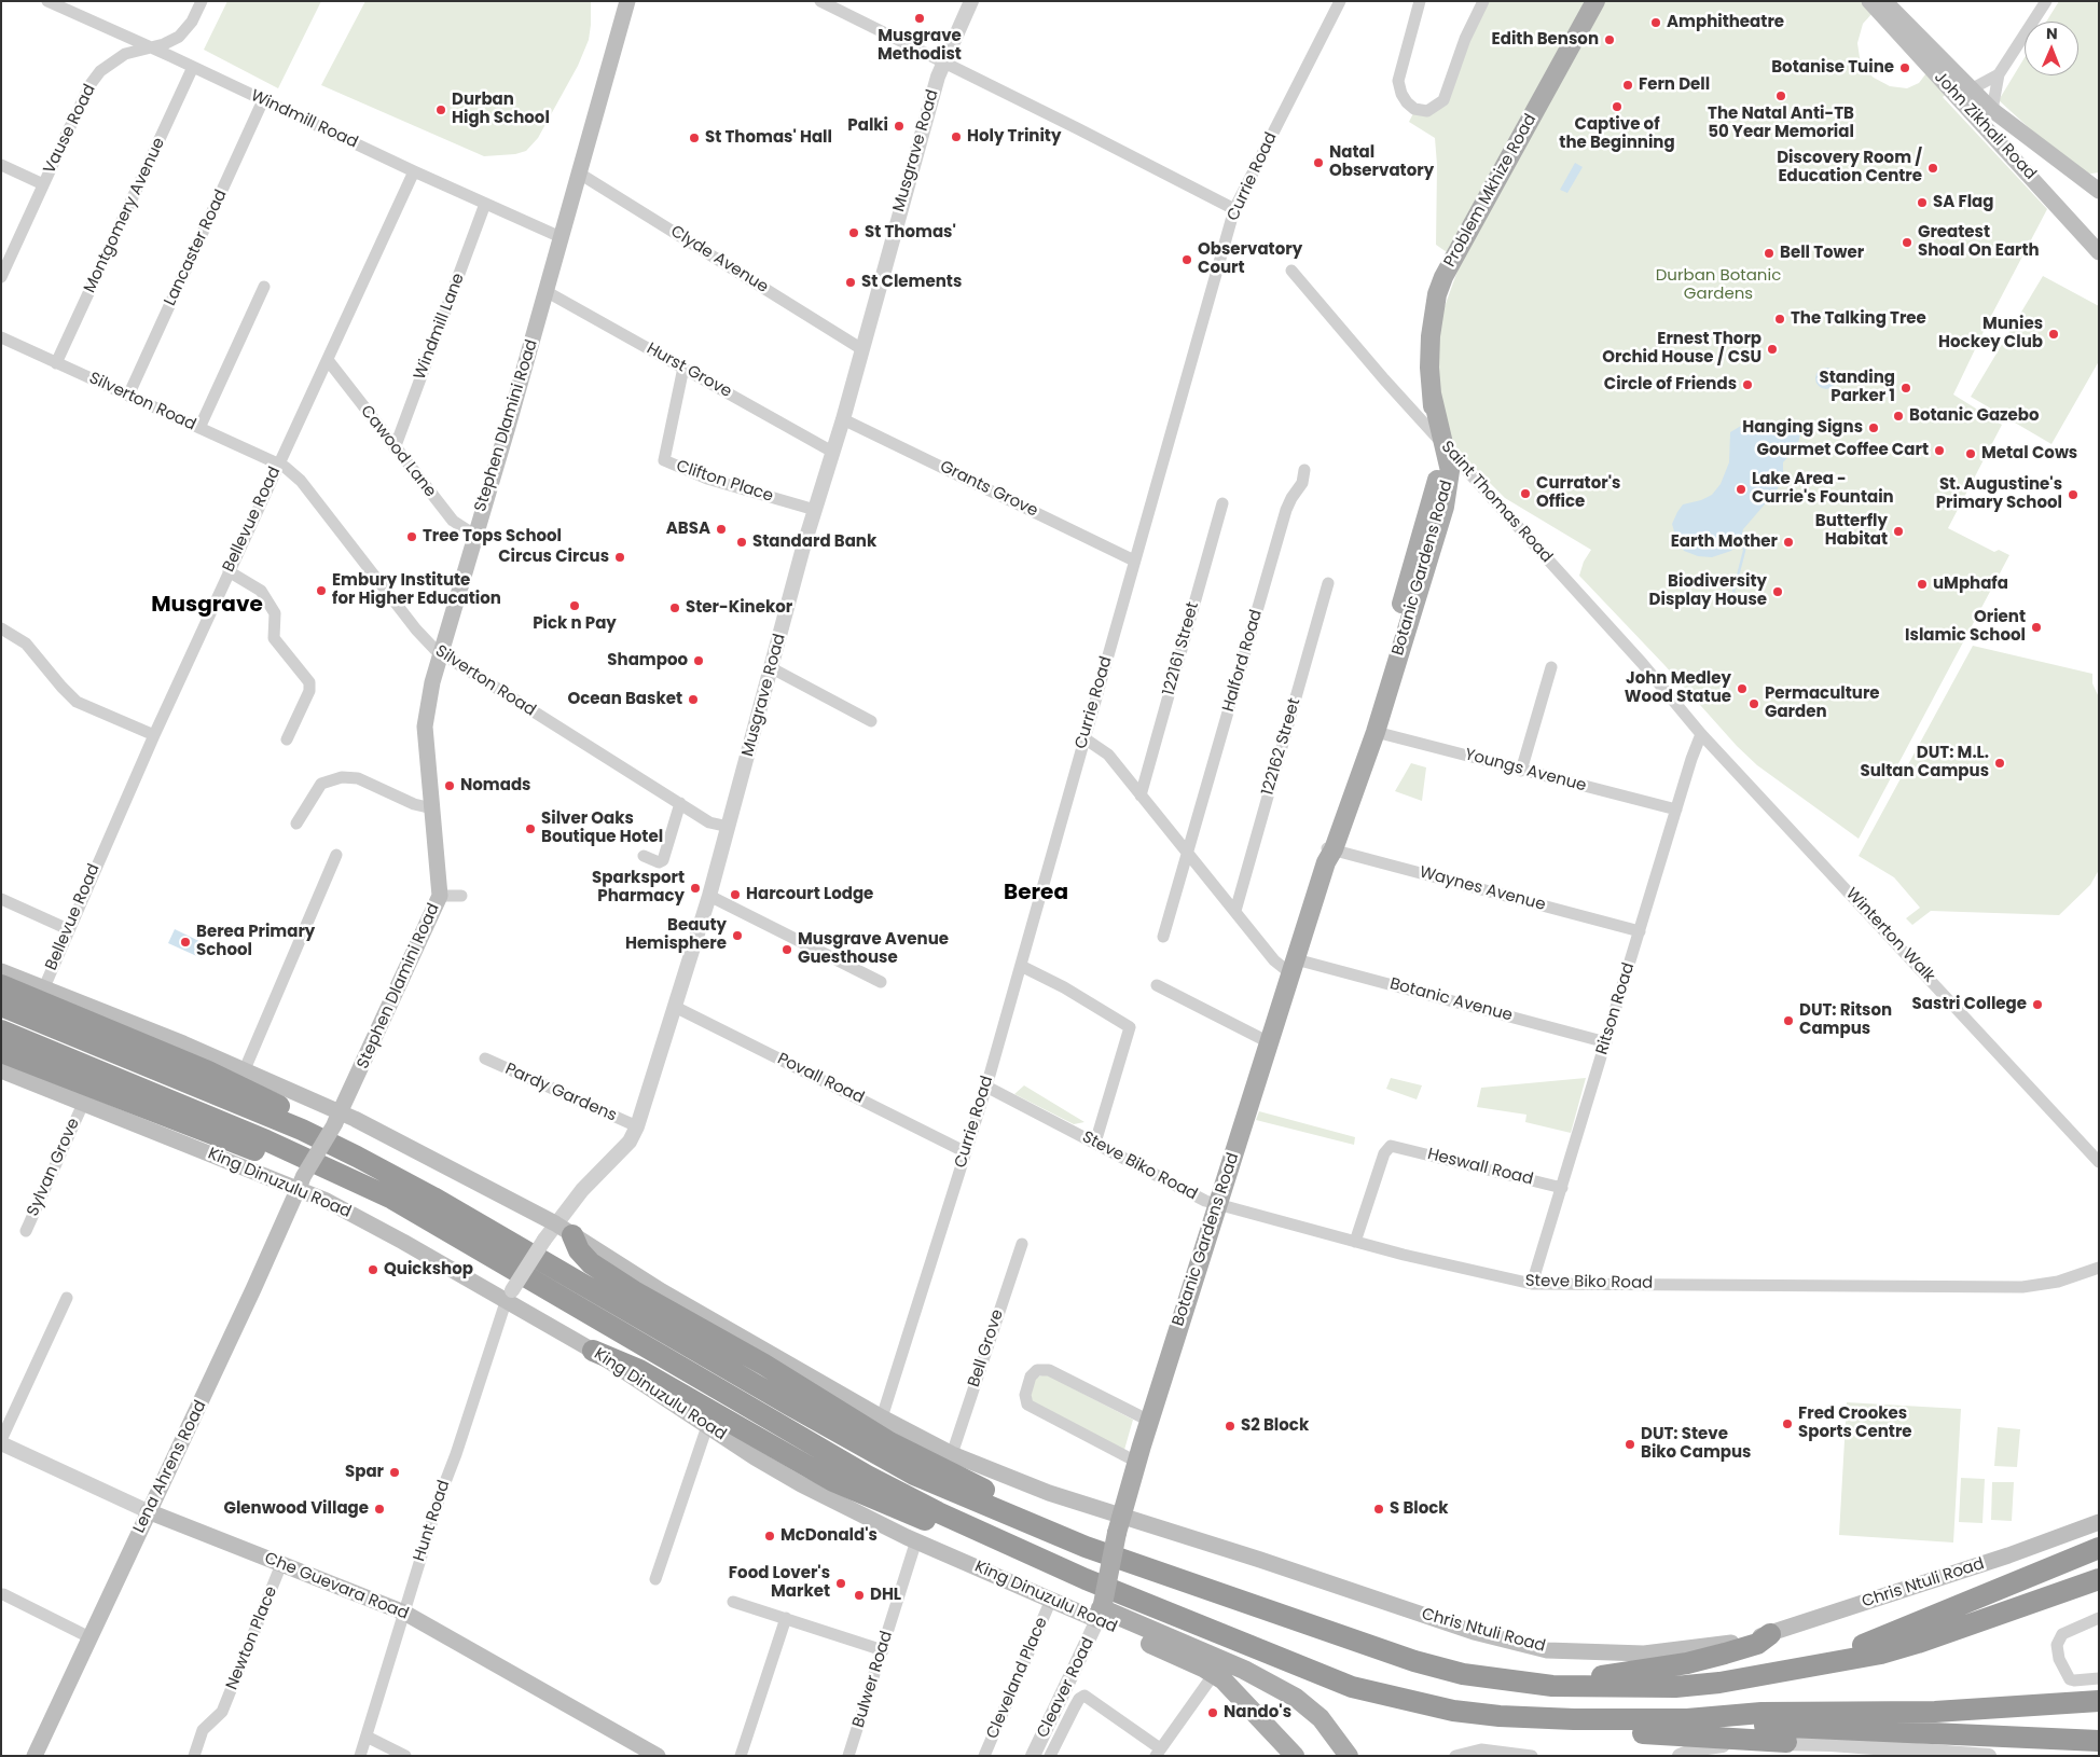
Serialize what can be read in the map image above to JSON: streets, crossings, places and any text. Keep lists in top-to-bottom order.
{
  "streets": {
    "main road": [
      "John Zikhali Road",
      "Problem Mkhize Road",
      "Stephen Dlamini Road",
      "Botanic Gardens Road",
      "King Dinuzulu Road",
      "Lena Ahrens Road",
      "Chris Ntuli Road",
      "Che Guevara Road"
    ],
    "street": [
      "Windmill Road",
      "Vause Road",
      "Musgrave Road",
      "Currie Road",
      "Montgomery Avenue",
      "Lancaster Road",
      "Clyde Avenue",
      "Windmill Lane",
      "Hurst Grove",
      "Silverton Road",
      "Cawood Lane",
      "Clifton Place",
      "Grants Grove",
      "Saint Thomas Road",
      "Bellevue Road",
      "122161 Street",
      "Halford Road",
      "122162 Street",
      "Youngs Avenue",
      "Waynes Avenue",
      "Winterton Walk",
      "Botanic Avenue",
      "Ritson Road",
      "Povall Road",
      "Pardy Gardens",
      "Steve Biko Road",
      "Sylvan Grove",
      "Heswall Road",
      "Bell Grove",
      "Hunt Road",
      "Newton Place",
      "Cleveland Place",
      "Bulwer Road",
      "Cleaver Road"
    ]
  },
  "crossings": [
    ["Windmill Road", "Vause Road"],
    ["Windmill Road", "Montgomery Avenue"],
    ["Windmill Road", "Lancaster Road"],
    ["Windmill Road", "Windmill Lane"],
    ["Windmill Road", "Stephen Dlamini Road"],
    ["Windmill Road", "Bellevue Road"],
    ["Musgrave Road", "Clyde Avenue"],
    ["Musgrave Road", "Hurst Grove"],
    ["Musgrave Road", "Silverton Road"],
    ["Musgrave Road", "Clifton Place"],
    ["Musgrave Road", "Grants Grove"],
    ["Musgrave Road", "Povall Road"],
    ["Musgrave Road", "Pardy Gardens"],
    ["Musgrave Road", "King Dinuzulu Road"],
    ["Musgrave Road", "Hunt Road"],
    ["Currie Road", "Grants Grove"],
    ["Currie Road", "Botanic Avenue"],
    ["Currie Road", "Povall Road"],
    ["Currie Road", "Steve Biko Road"],
    ["Problem Mkhize Road", "Botanic Gardens Road"],
    ["Montgomery Avenue", "Silverton Road"],
    ["Lancaster Road", "Silverton Road"],
    ["Clyde Avenue", "Stephen Dlamini Road"],
    ["Windmill Lane", "Cawood Lane"],
    ["Hurst Grove", "Stephen Dlamini Road"],
    ["Hurst Grove", "Clifton Place"],
    ["Silverton Road", "Stephen Dlamini Road"],
    ["Silverton Road", "Bellevue Road"],
    ["Stephen Dlamini Road", "Cawood Lane"],
    ["Stephen Dlamini Road", "King Dinuzulu Road"],
    ["Stephen Dlamini Road", "Lena Ahrens Road"],
    ["Cawood Lane", "Bellevue Road"],
    ["Saint Thomas Road", "Botanic Gardens Road"],
    ["Saint Thomas Road", "Winterton Walk"],
    ["Saint Thomas Road", "Ritson Road"],
    ["Botanic Gardens Road", "Youngs Avenue"],
    ["Botanic Gardens Road", "Waynes Avenue"],
    ["Botanic Gardens Road", "Botanic Avenue"],
    ["Botanic Gardens Road", "Steve Biko Road"],
    ["Botanic Gardens Road", "King Dinuzulu Road"],
    ["Botanic Gardens Road", "Chris Ntuli Road"],
    ["Botanic Gardens Road", "Cleaver Road"],
    ["122161 Street", "Botanic Avenue"],
    ["Halford Road", "Botanic Avenue"],
    ["122162 Street", "Botanic Avenue"],
    ["Youngs Avenue", "Ritson Road"],
    ["Waynes Avenue", "Ritson Road"],
    ["Winterton Walk", "Ritson Road"],
    ["Botanic Avenue", "Ritson Road"],
    ["Ritson Road", "Steve Biko Road"],
    ["Ritson Road", "Heswall Road"],
    ["Steve Biko Road", "Heswall Road"],
    ["Sylvan Grove", "King Dinuzulu Road"],
    ["King Dinuzulu Road", "Lena Ahrens Road"],
    ["King Dinuzulu Road", "Hunt Road"],
    ["King Dinuzulu Road", "Cleveland Place"],
    ["King Dinuzulu Road", "Bulwer Road"],
    ["King Dinuzulu Road", "Cleaver Road"],
    ["Lena Ahrens Road", "Che Guevara Road"],
    ["Hunt Road", "Che Guevara Road"],
    ["Che Guevara Road", "Newton Place"]
  ],
  "districts": ["Musgrave", "Berea"],
  "parks": ["Durban Botanic Gardens"],
  "places": [
    "Musgrave Methodist",
    "Amphitheatre",
    "Edith Benson",
    "Botanise Tuine",
    "Fern Dell",
    "The Natal Anti-TB 50 Year Memorial",
    "Captive of the Beginning",
    "Durban High School",
    "Palki",
    "Holy Trinity",
    "St Thomas' Hall",
    "Natal Observatory",
    "Discovery Room / Education Centre",
    "SA Flag",
    "St Thomas'",
    "Greatest Shoal On Earth",
    "Bell Tower",
    "Observatory Court",
    "St Clements",
    "The Talking Tree",
    "Munies Hockey Club",
    "Ernest Thorp Orchid House / CSU",
    "Circle of Friends",
    "Standing Parker 1",
    "Botanic Gazebo",
    "Hanging Signs",
    "Gourmet Coffee Cart",
    "Metal Cows",
    "Lake Area - Currie's Fountain",
    "Currator's Office",
    "St. Augustine's Primary School",
    "ABSA",
    "Butterfly Habitat",
    "Tree Tops School",
    "Standard Bank",
    "Earth Mother",
    "Circus Circus",
    "uMphafa",
    "Embury Institute for Higher Education",
    "Biodiversity Display House",
    "Pick n Pay",
    "Ster-Kinekor",
    "Orient Islamic School",
    "Shampoo",
    "John Medley Wood Statue",
    "Ocean Basket",
    "Permaculture Garden",
    "DUT: M.L. Sultan Campus",
    "Nomads",
    "Silver Oaks Boutique Hotel",
    "Sparksport Pharmacy",
    "Harcourt Lodge",
    "Beauty Hemisphere",
    "Berea Primary School",
    "Musgrave Avenue Guesthouse",
    "Sastri College",
    "DUT: Ritson Campus",
    "Quickshop",
    "Fred Crookes Sports Centre",
    "S2 Block",
    "DUT: Steve Biko Campus",
    "Spar",
    "Glenwood Village",
    "S Block",
    "McDonald's",
    "Food Lover's Market",
    "DHL",
    "Nando's"
  ],
  "north": "top"
}
